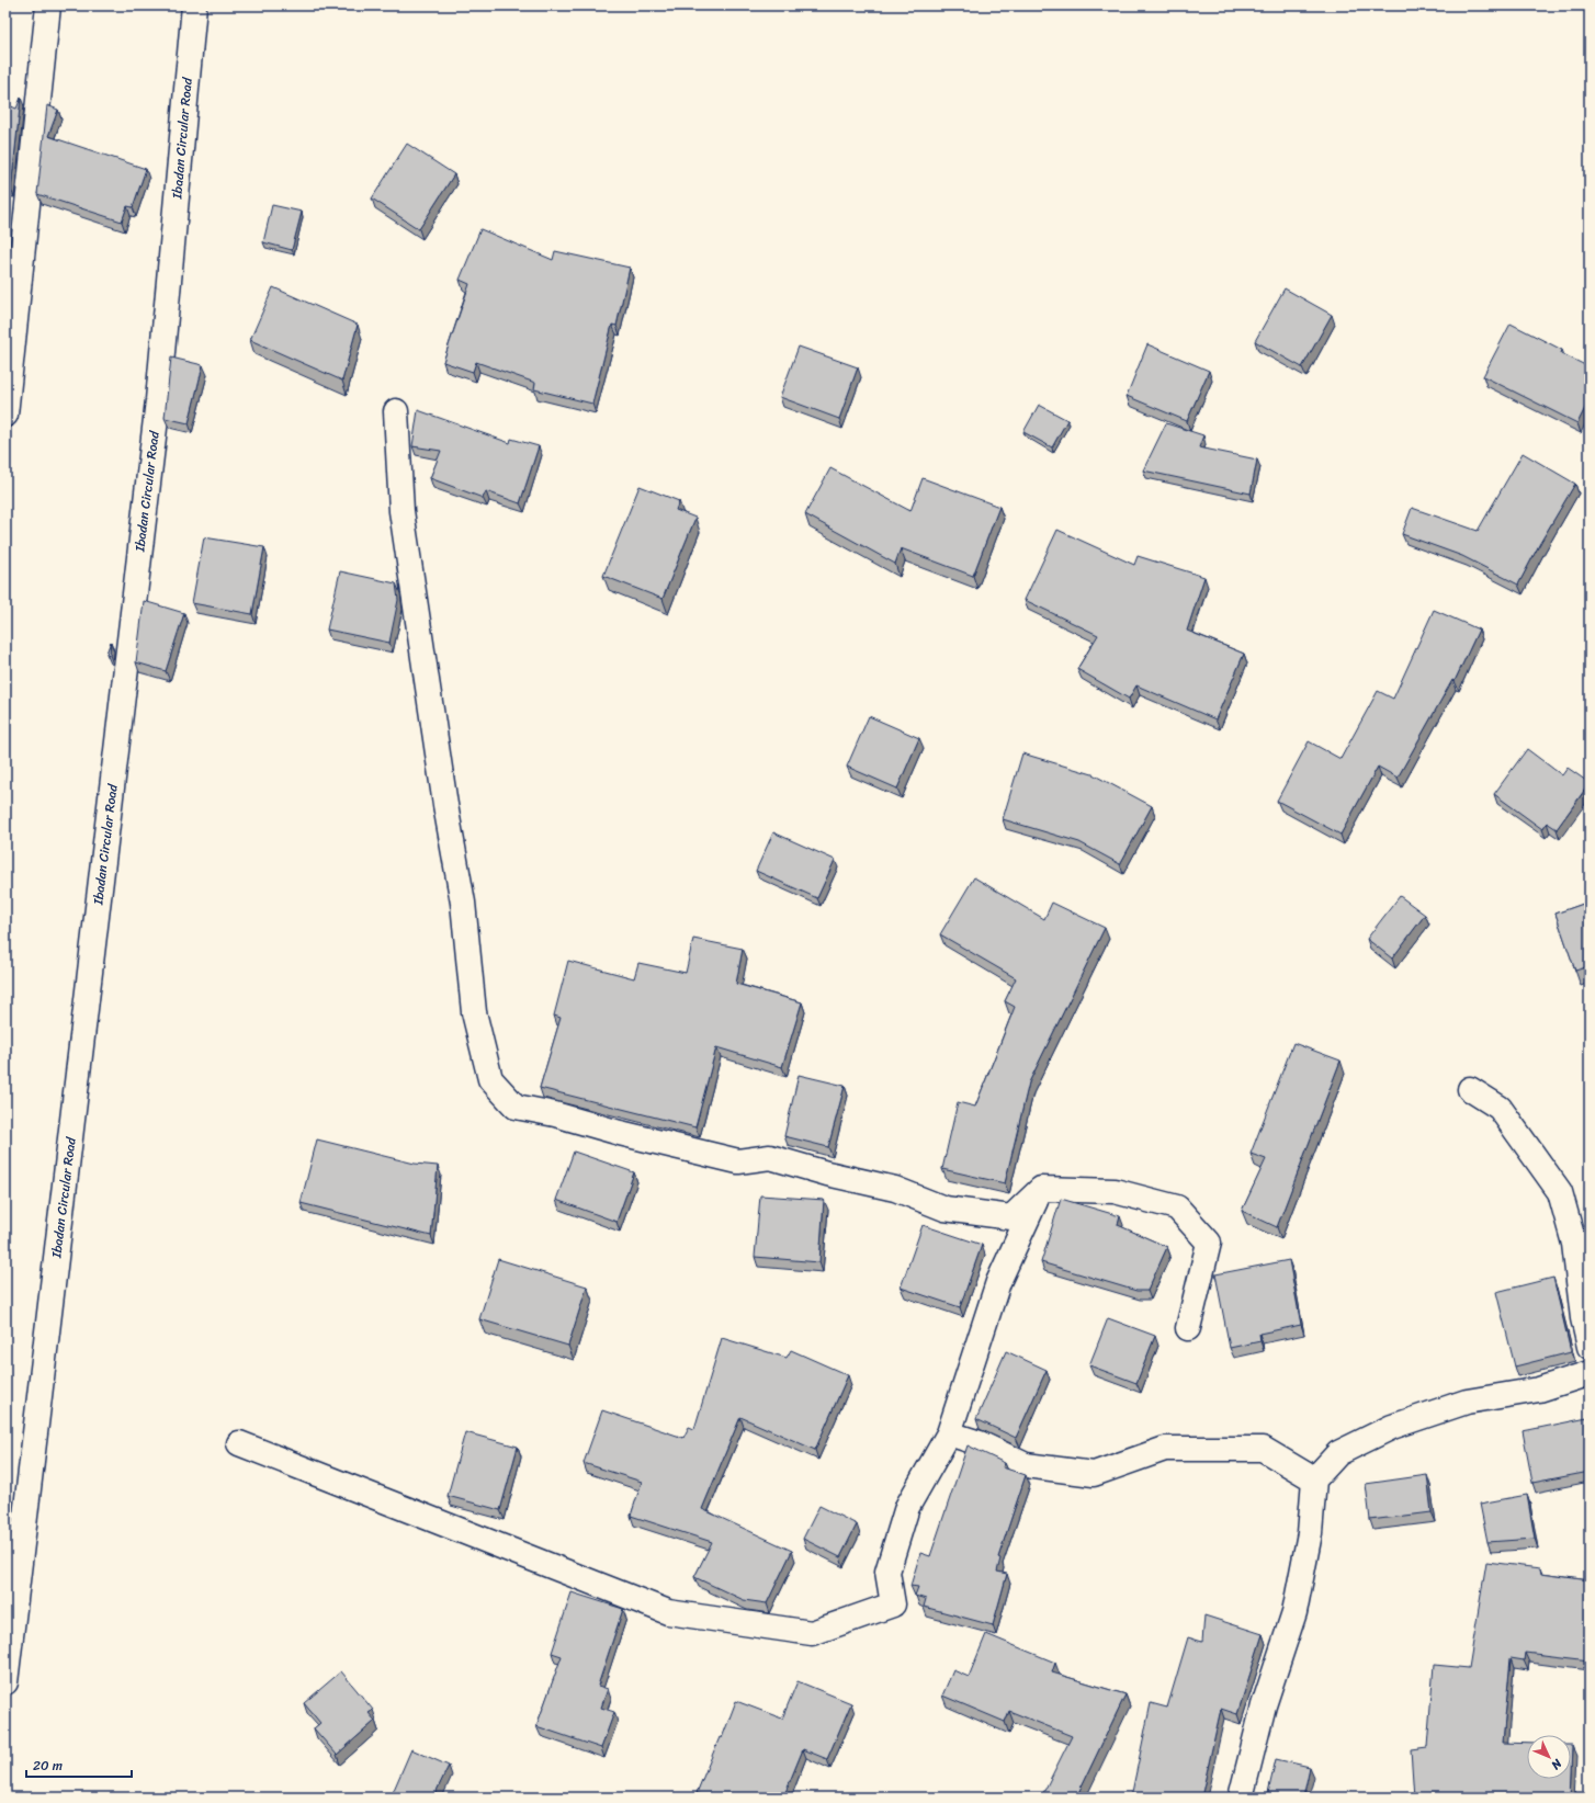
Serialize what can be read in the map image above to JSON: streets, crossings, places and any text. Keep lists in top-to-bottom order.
{
  "streets": {
    "main road": ["Ibadan Circular Road"]
  },
  "scale_bar": "20 m",
  "north": "bottom right"
}
